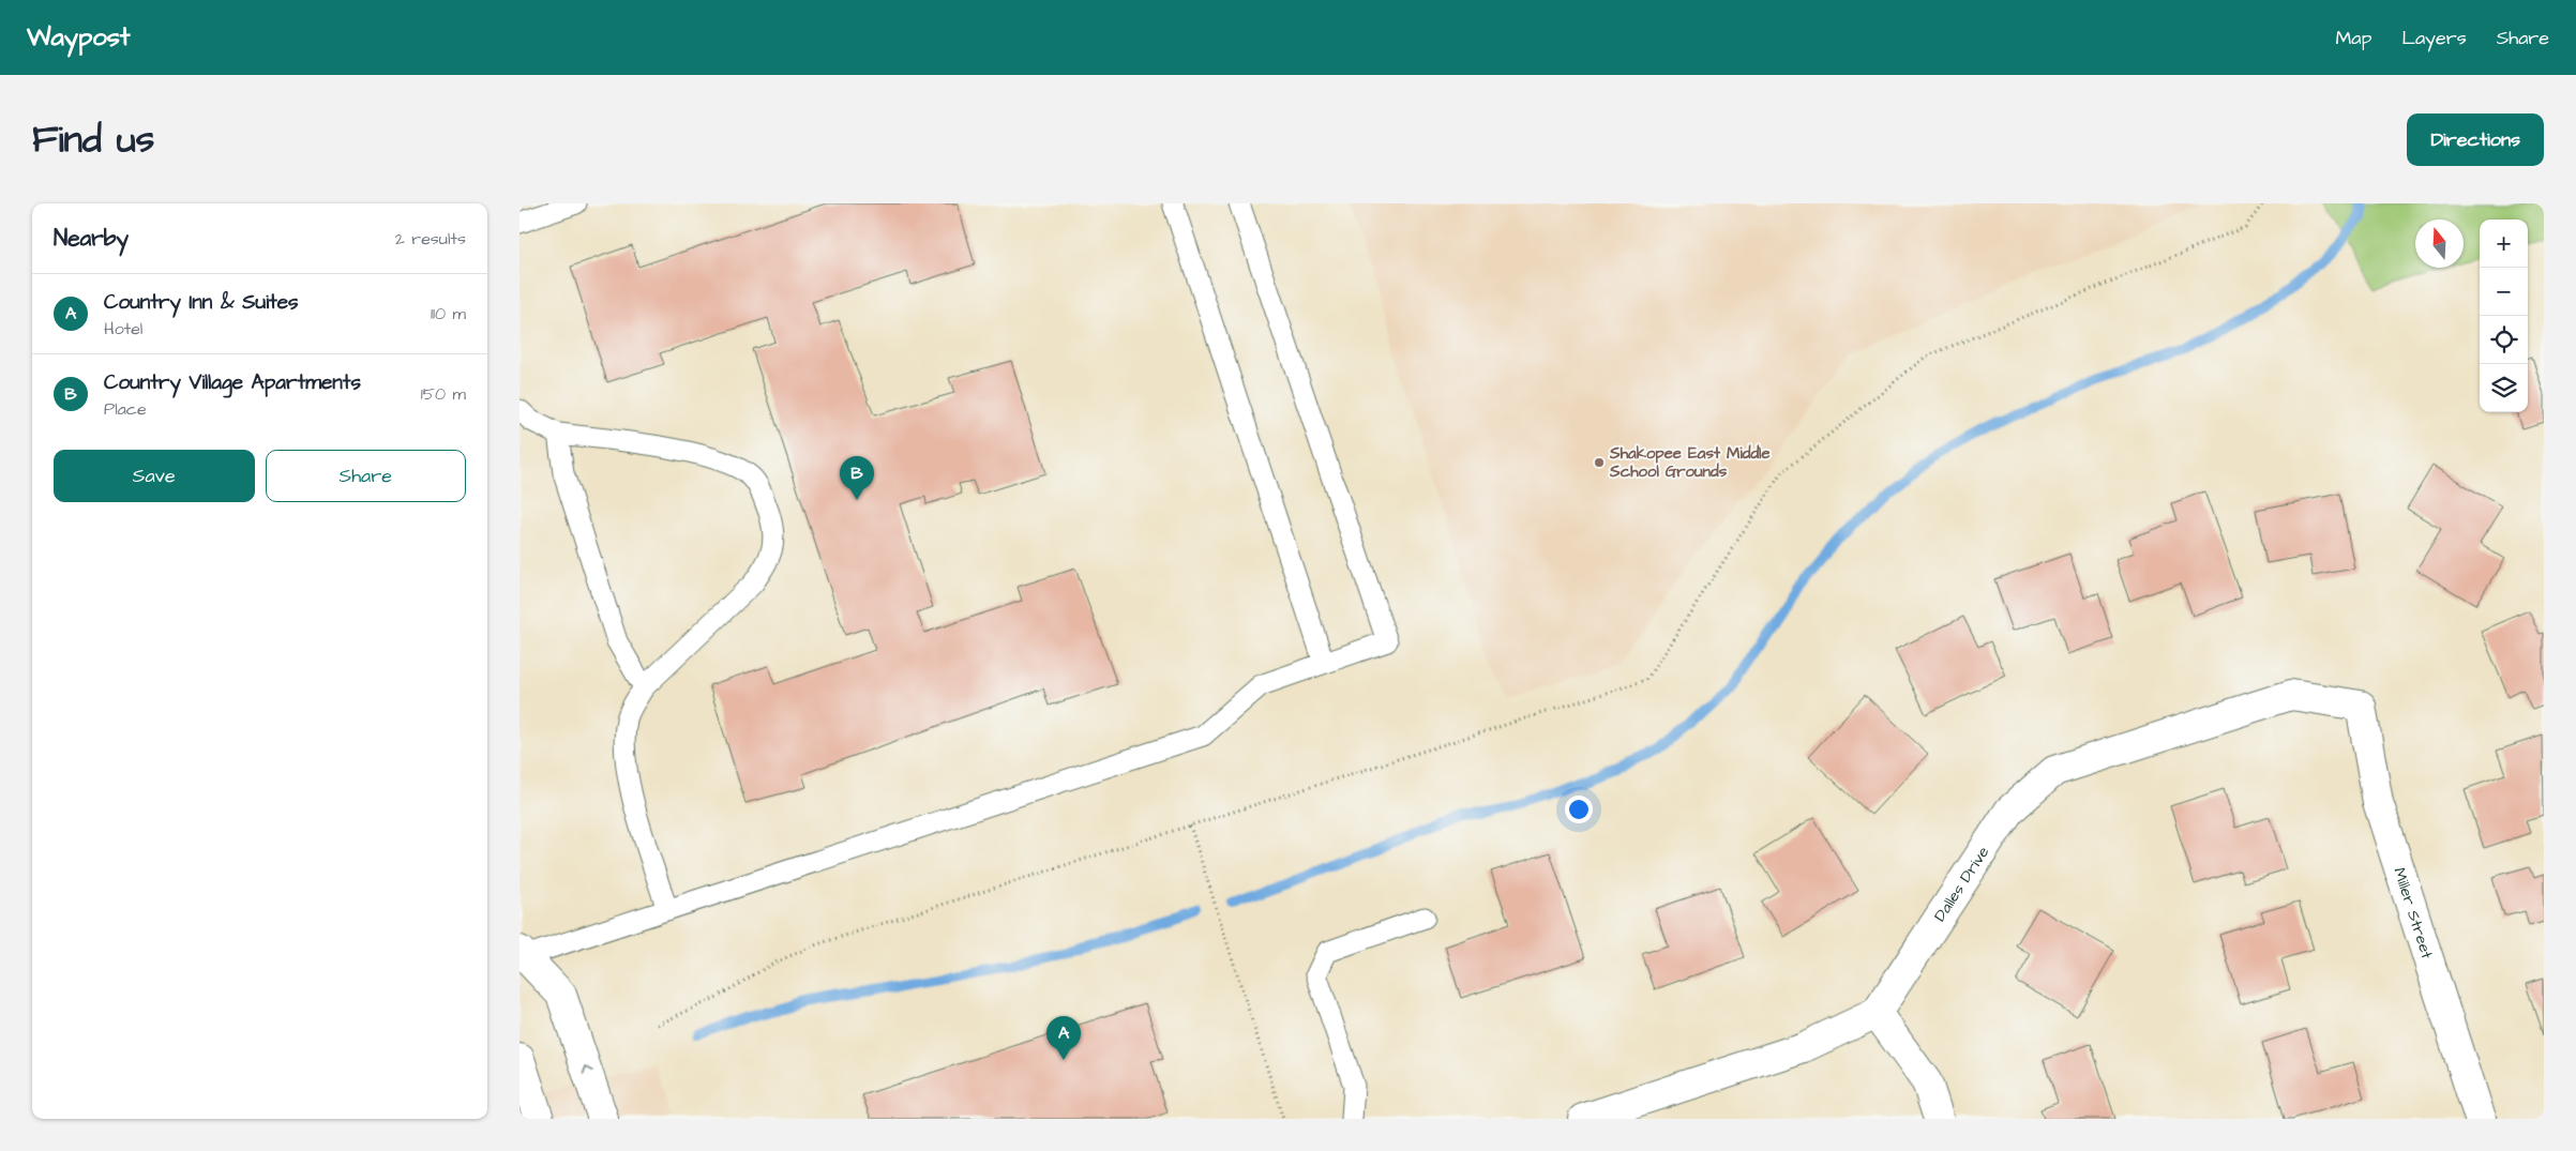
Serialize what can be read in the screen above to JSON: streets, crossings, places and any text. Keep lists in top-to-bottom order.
{
  "streets": {
    "street": ["Dalles Drive", "Miller Street"]
  },
  "crossings": [
    ["Dalles Drive", "Miller Street"]
  ],
  "places": ["Shakopee East Middle School Grounds"],
  "north": "top",
  "page": {
    "header": "Waypost",
    "nav": ["Map", "Layers", "Share"],
    "title": "Find us",
    "buttons": [
      "Directions",
      ["Save", "Share"]
    ],
    "heading": ["Nearby", "2 results"],
    "map_buttons": ["+", "−"],
    "list": [
      {
        "mark": "A",
        "name": "Country Inn & Suites",
        "note": "Hotel",
        "value": "110 m"
      },
      {
        "mark": "B",
        "name": "Country Village Apartments",
        "note": "Place",
        "value": "150 m"
      }
    ],
    "pins": ["B", "A"]
  }
}
